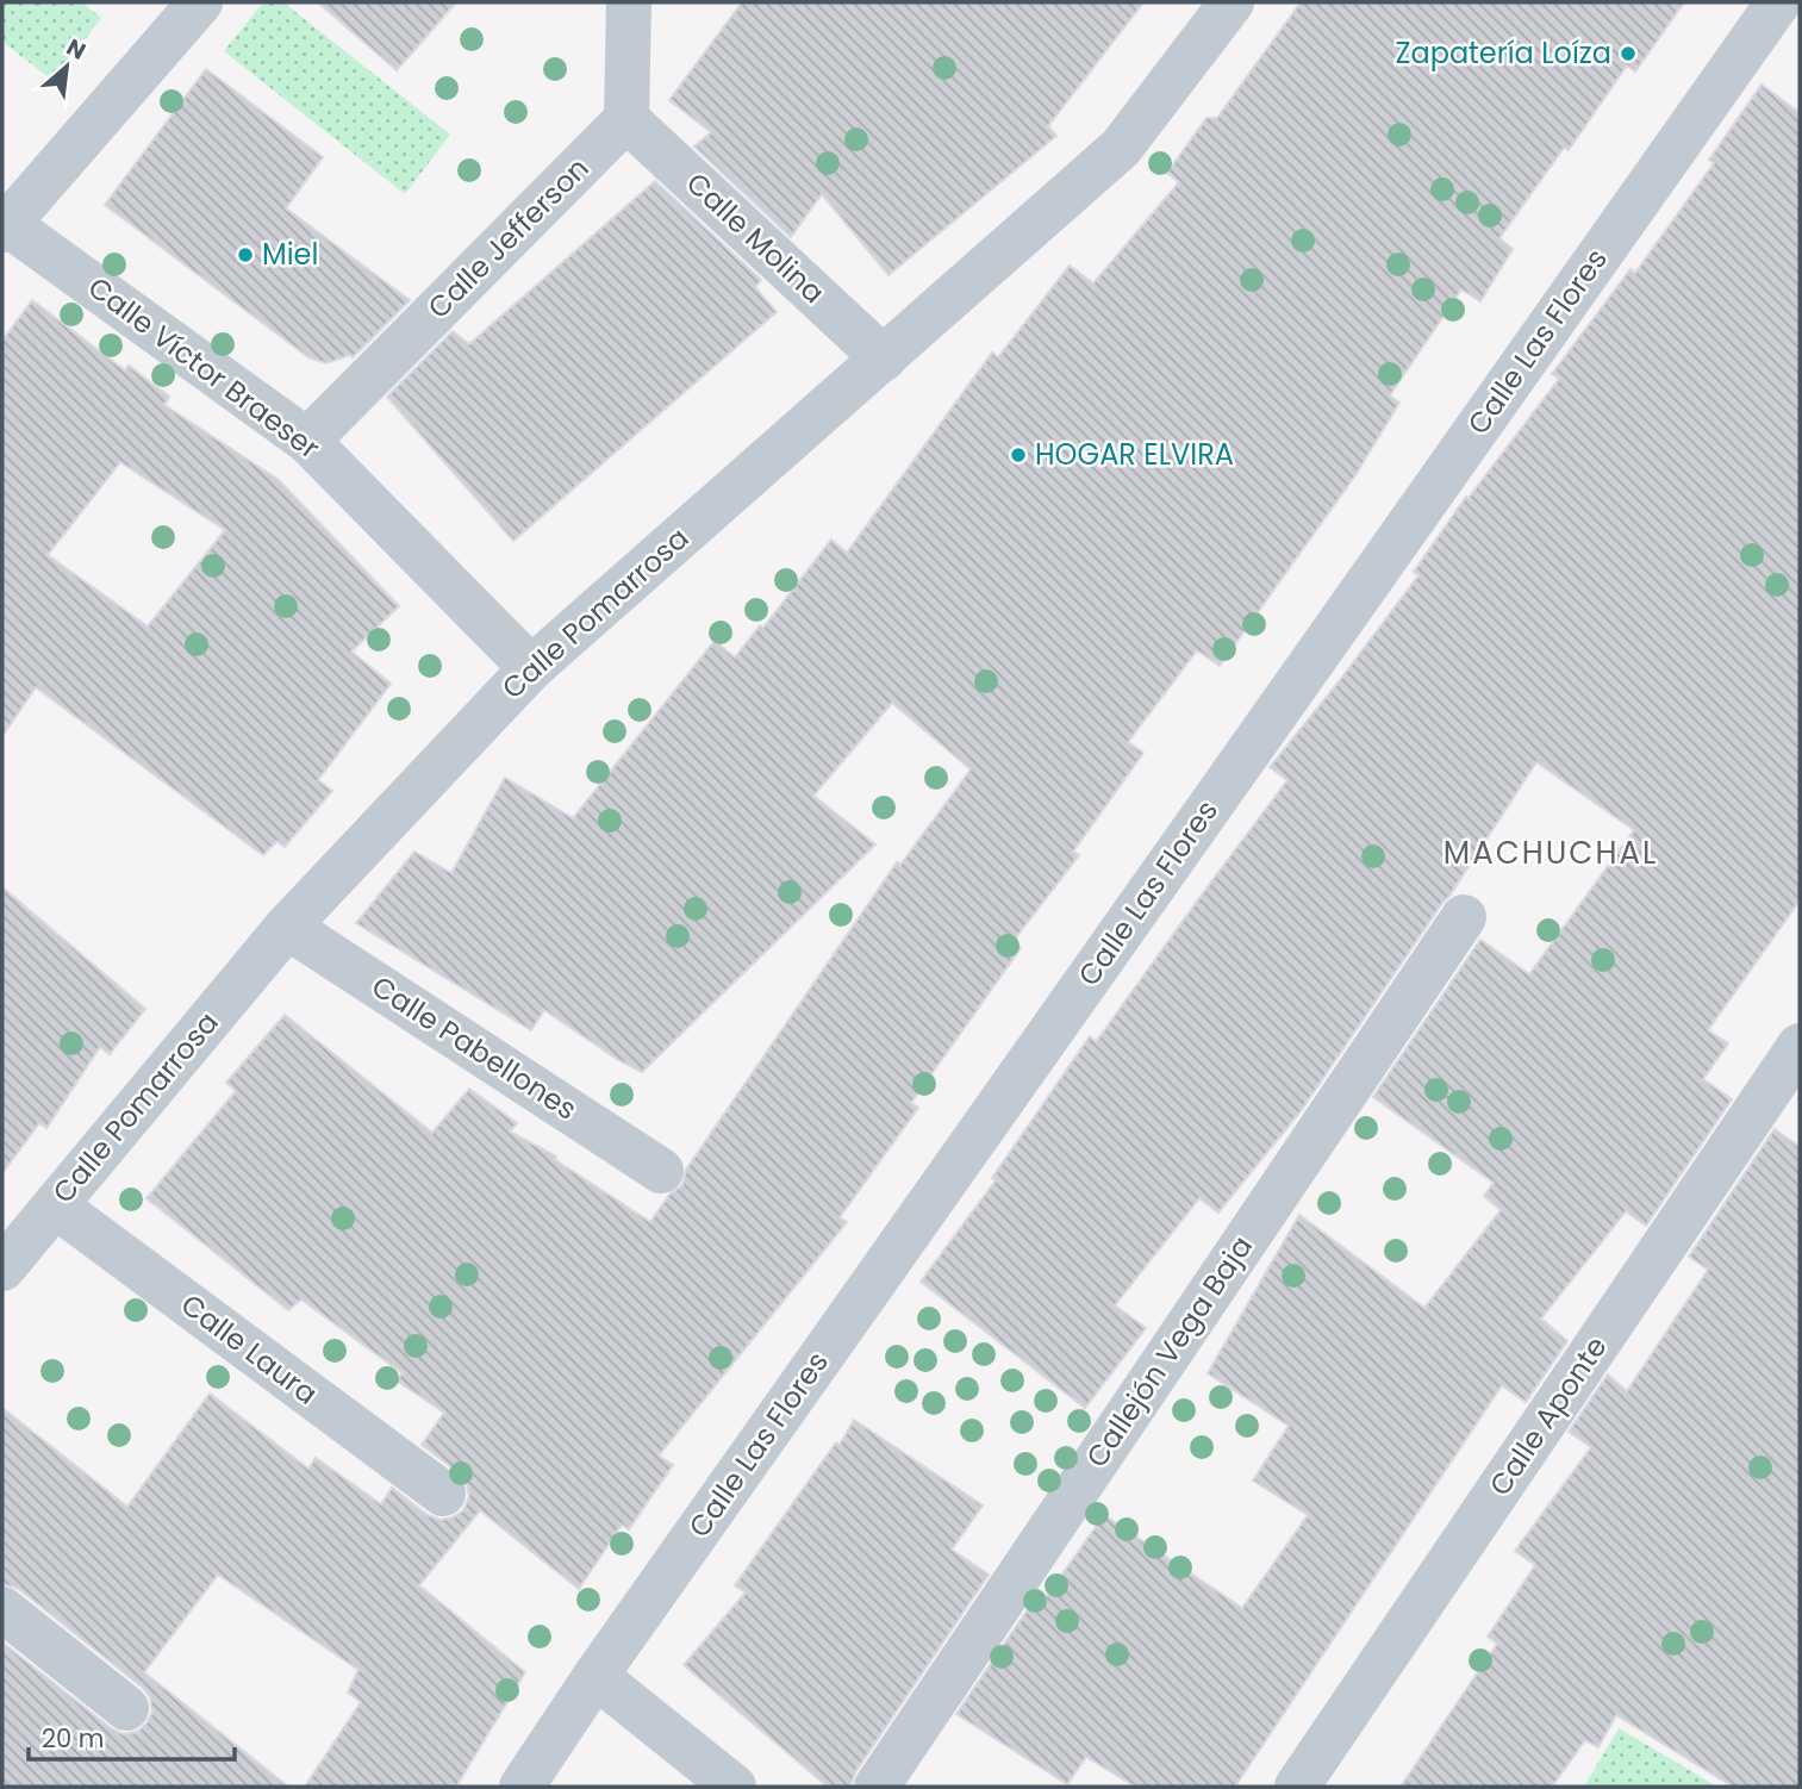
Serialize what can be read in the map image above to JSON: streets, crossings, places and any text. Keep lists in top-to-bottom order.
{
  "streets": {
    "street": [
      "Calle Jefferson",
      "Calle Molina",
      "Calle Las Flores",
      "Calle Víctor Braeser",
      "Calle Pomarrosa",
      "Calle Pabellones",
      "Calle Laura",
      "Callejón Vega Baja",
      "Calle Aponte"
    ]
  },
  "crossings": [
    ["Calle Jefferson", "Calle Molina"],
    ["Calle Jefferson", "Calle Víctor Braeser"],
    ["Calle Molina", "Calle Pomarrosa"],
    ["Calle Víctor Braeser", "Calle Pomarrosa"],
    ["Calle Pomarrosa", "Calle Pabellones"],
    ["Calle Pomarrosa", "Calle Laura"]
  ],
  "districts": ["MACHUCHAL"],
  "places": ["Zapatería Loíza", "Miel", "HOGAR ELVIRA"],
  "scale_bar": "20 m",
  "north": "top right"
}
